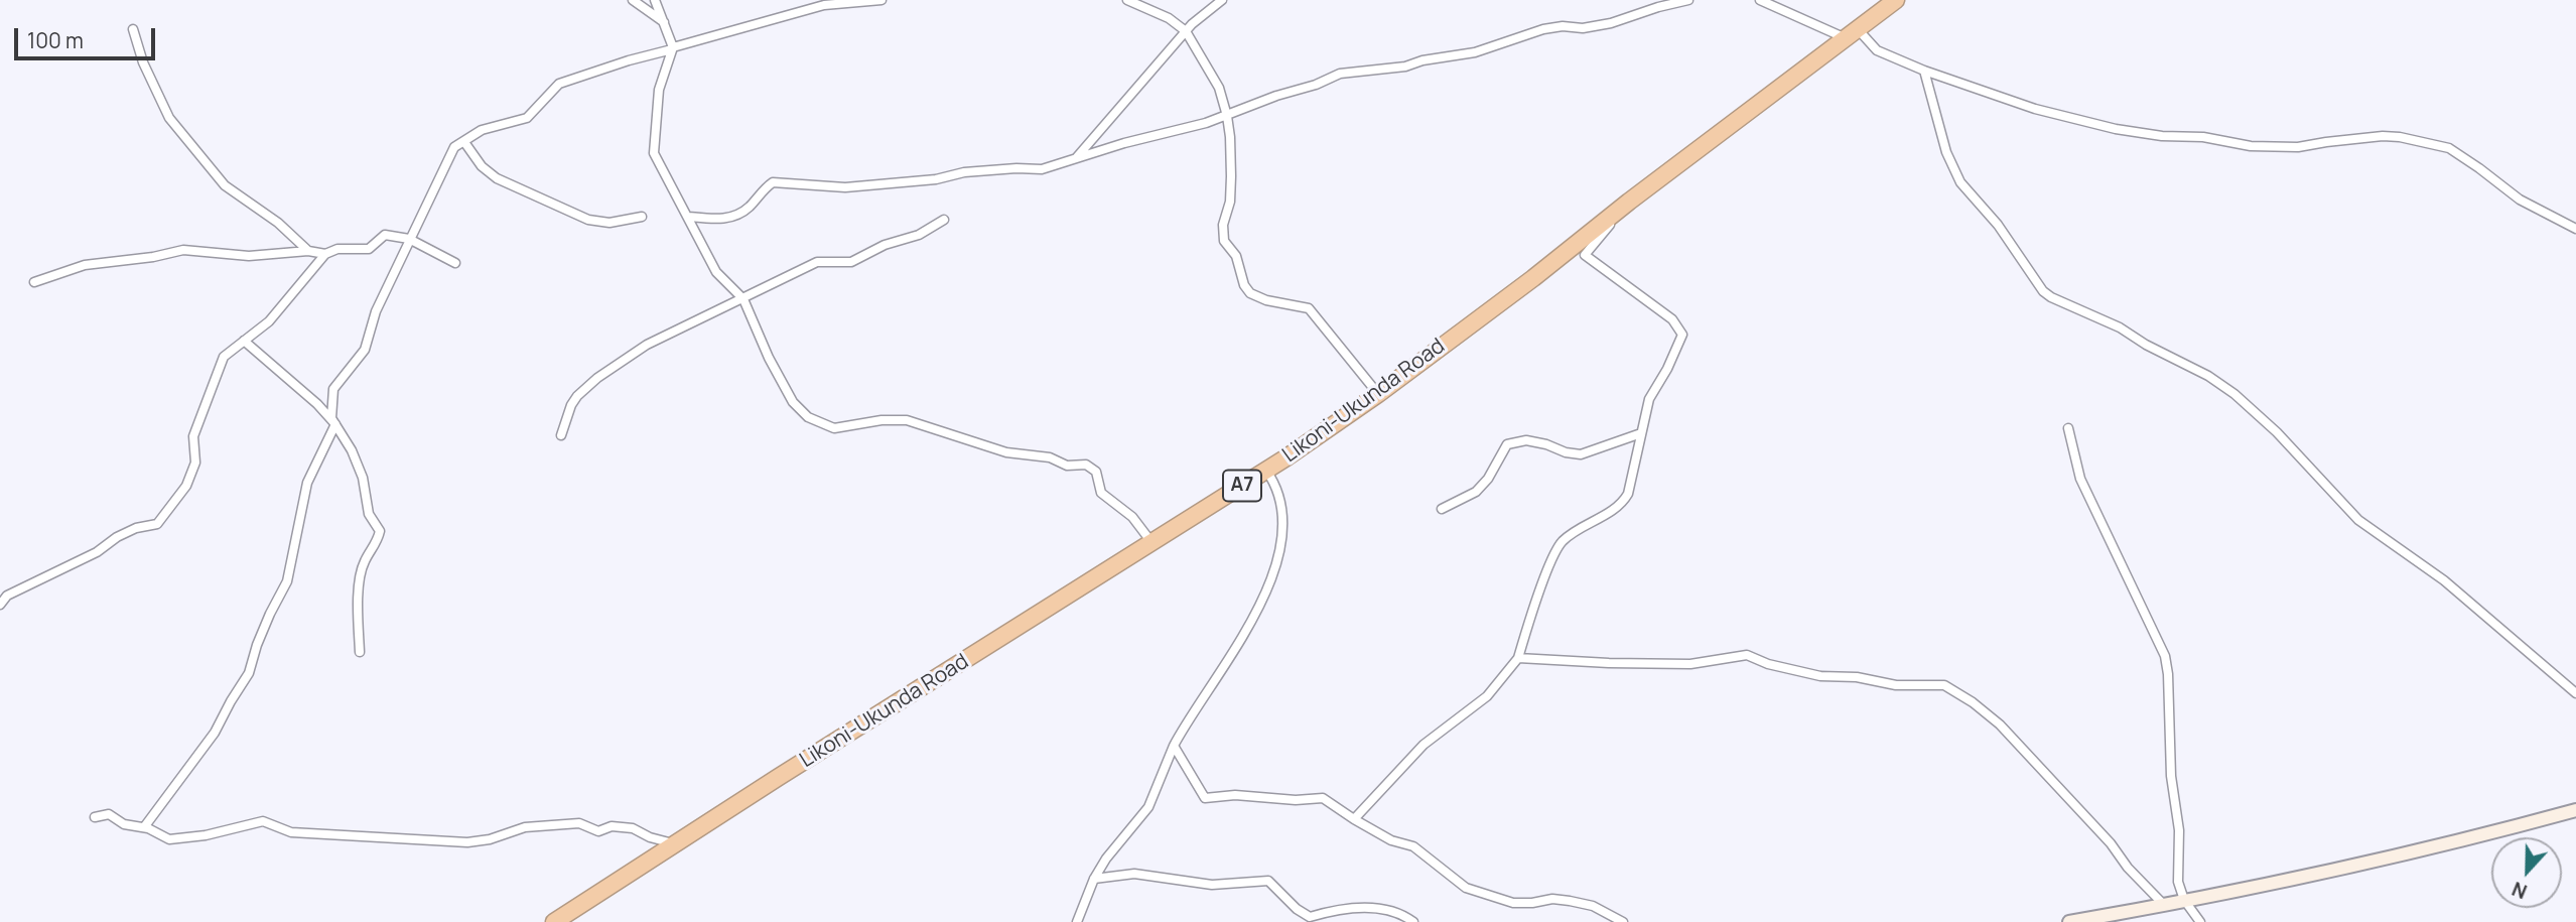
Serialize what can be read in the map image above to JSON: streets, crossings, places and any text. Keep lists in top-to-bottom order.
{
  "streets": {
    "highway": ["Likoni-Ukunda Road", "A7"]
  },
  "scale_bar": "100 m",
  "north": "bottom"
}
